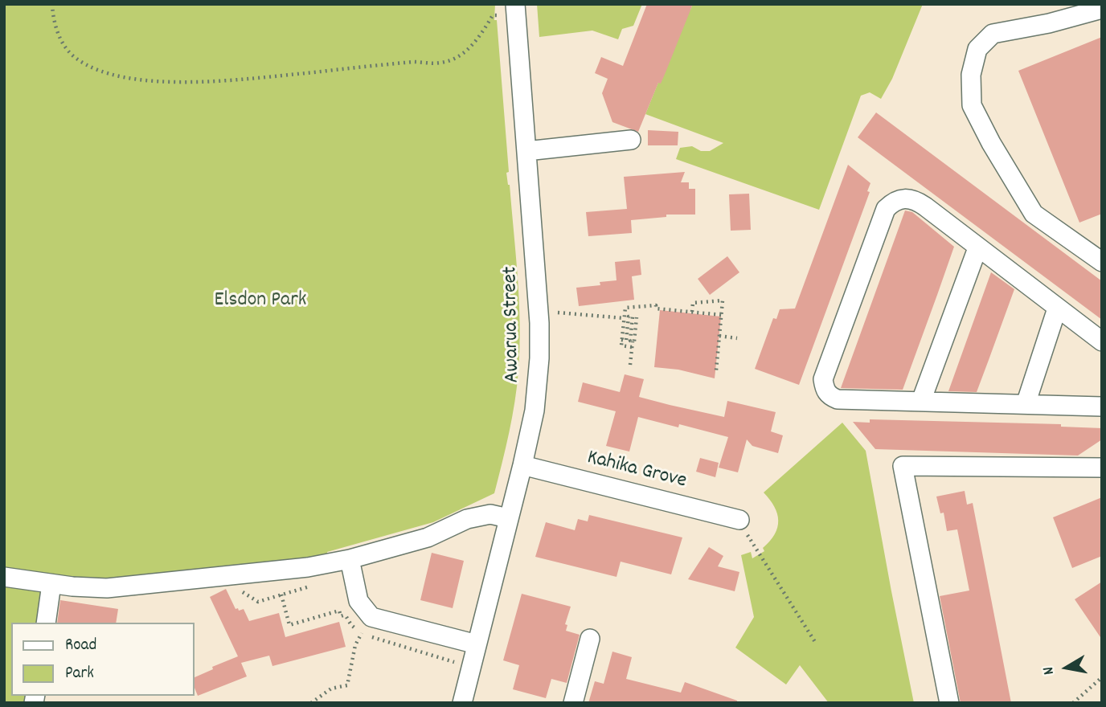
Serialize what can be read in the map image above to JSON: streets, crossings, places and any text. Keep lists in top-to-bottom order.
{
  "streets": {
    "street": ["Awarua Street", "Kahika Grove"]
  },
  "crossings": [
    ["Awarua Street", "Kahika Grove"]
  ],
  "parks": ["Elsdon Park"],
  "legend": ["Road", "Park"],
  "north": "left"
}
